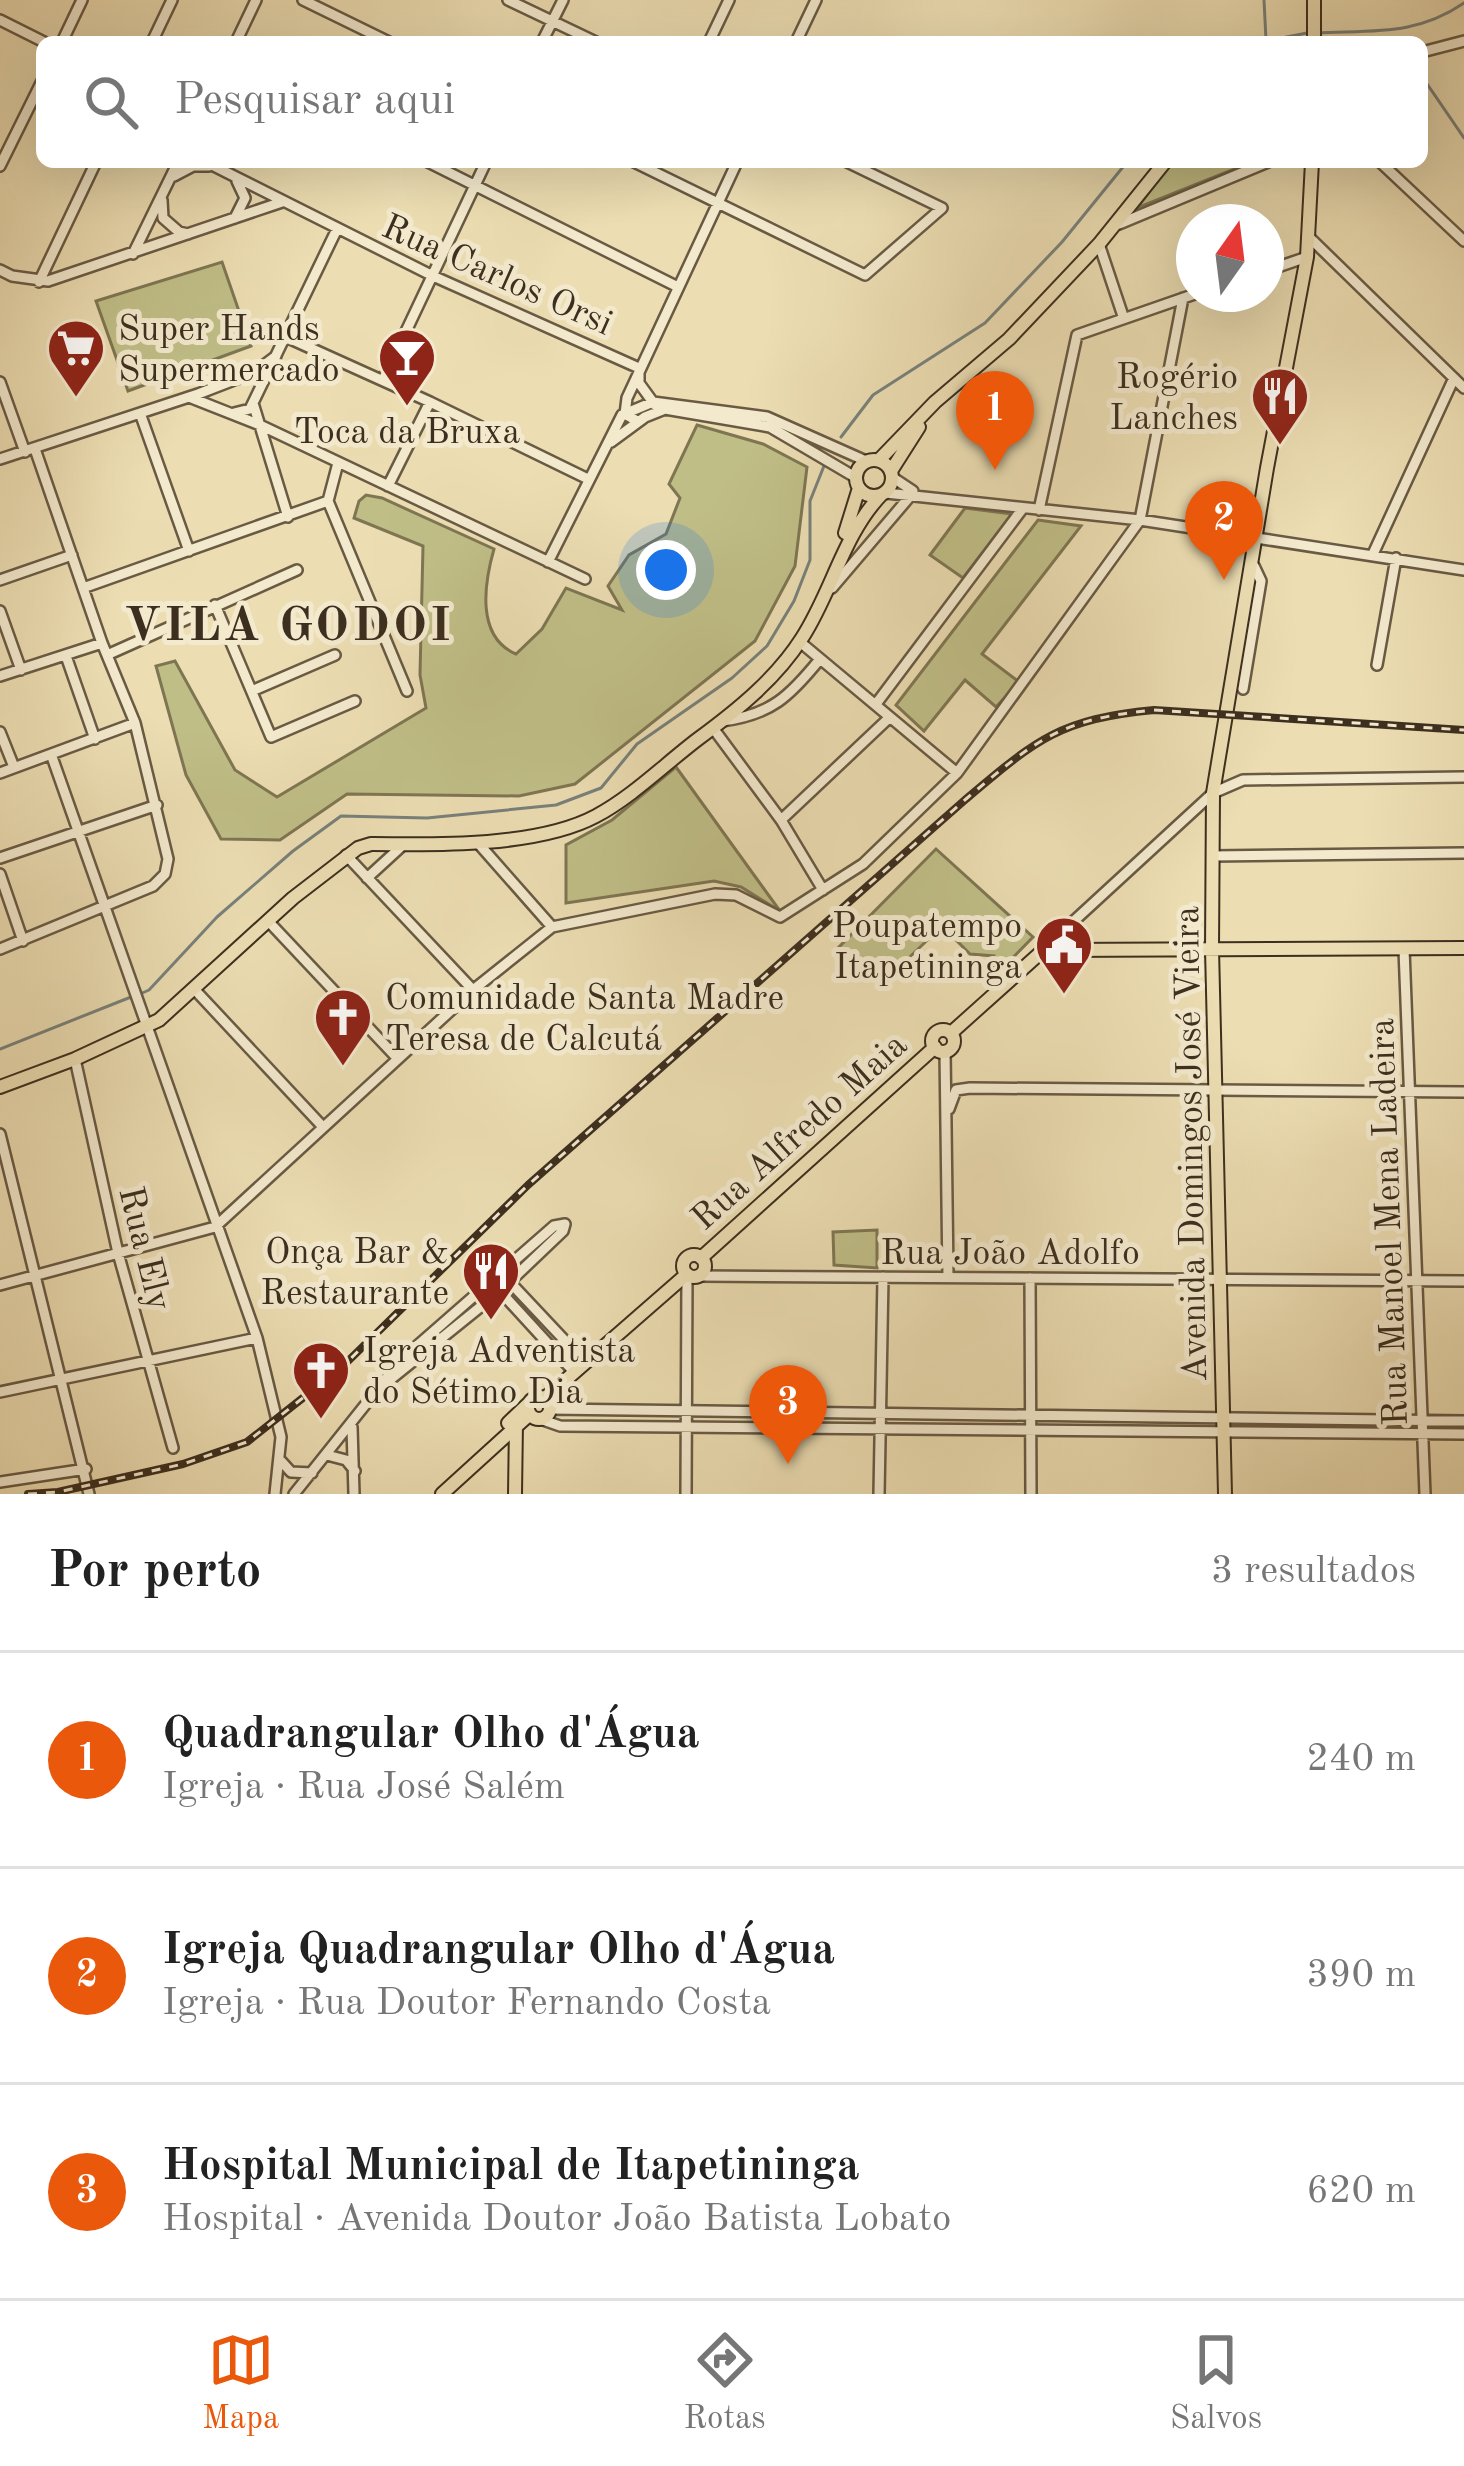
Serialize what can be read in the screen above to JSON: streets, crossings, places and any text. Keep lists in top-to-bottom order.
{
  "streets": {
    "main road": ["Rua Alfredo Maia", "Avenida Domingos José Vieira"],
    "street": [
      "Rua Carlos Orsi",
      "Rua Manoel Mena Ladeira",
      "Rua Ely",
      "Rua João Adolfo"
    ]
  },
  "crossings": [
    ["Rua Alfredo Maia", "Rua João Adolfo"],
    ["Avenida Domingos José Vieira", "Rua João Adolfo"],
    ["Rua Manoel Mena Ladeira", "Rua João Adolfo"]
  ],
  "districts": ["VILA GODOI"],
  "places": {
    "supermarket": ["Super Hands Supermercado"],
    "bar": ["Toca da Bruxa"],
    "restaurant": ["Rogério Lanches", "Onça Bar & Restaurante"],
    "public building": ["Poupatempo Itapetininga"],
    "church": ["Comunidade Santa Madre Teresa de Calcutá", "Igreja Adventista do Sétimo Dia"]
  },
  "north": "top",
  "page": {
    "search": "Pesquisar aqui",
    "pins": ["1", "2", "3"],
    "heading": ["Por perto", "3 resultados"],
    "list": [
      {
        "mark": "1",
        "name": "Quadrangular Olho d'Água",
        "note": "Igreja · Rua José Salém",
        "value": "240 m"
      },
      {
        "mark": "2",
        "name": "Igreja Quadrangular Olho d'Água",
        "note": "Igreja · Rua Doutor Fernando Costa",
        "value": "390 m"
      },
      {
        "mark": "3",
        "name": "Hospital Municipal de Itapetininga",
        "note": "Hospital · Avenida Doutor João Batista Lobato",
        "value": "620 m"
      }
    ],
    "nav": ["Mapa", "Rotas", "Salvos"]
  }
}
